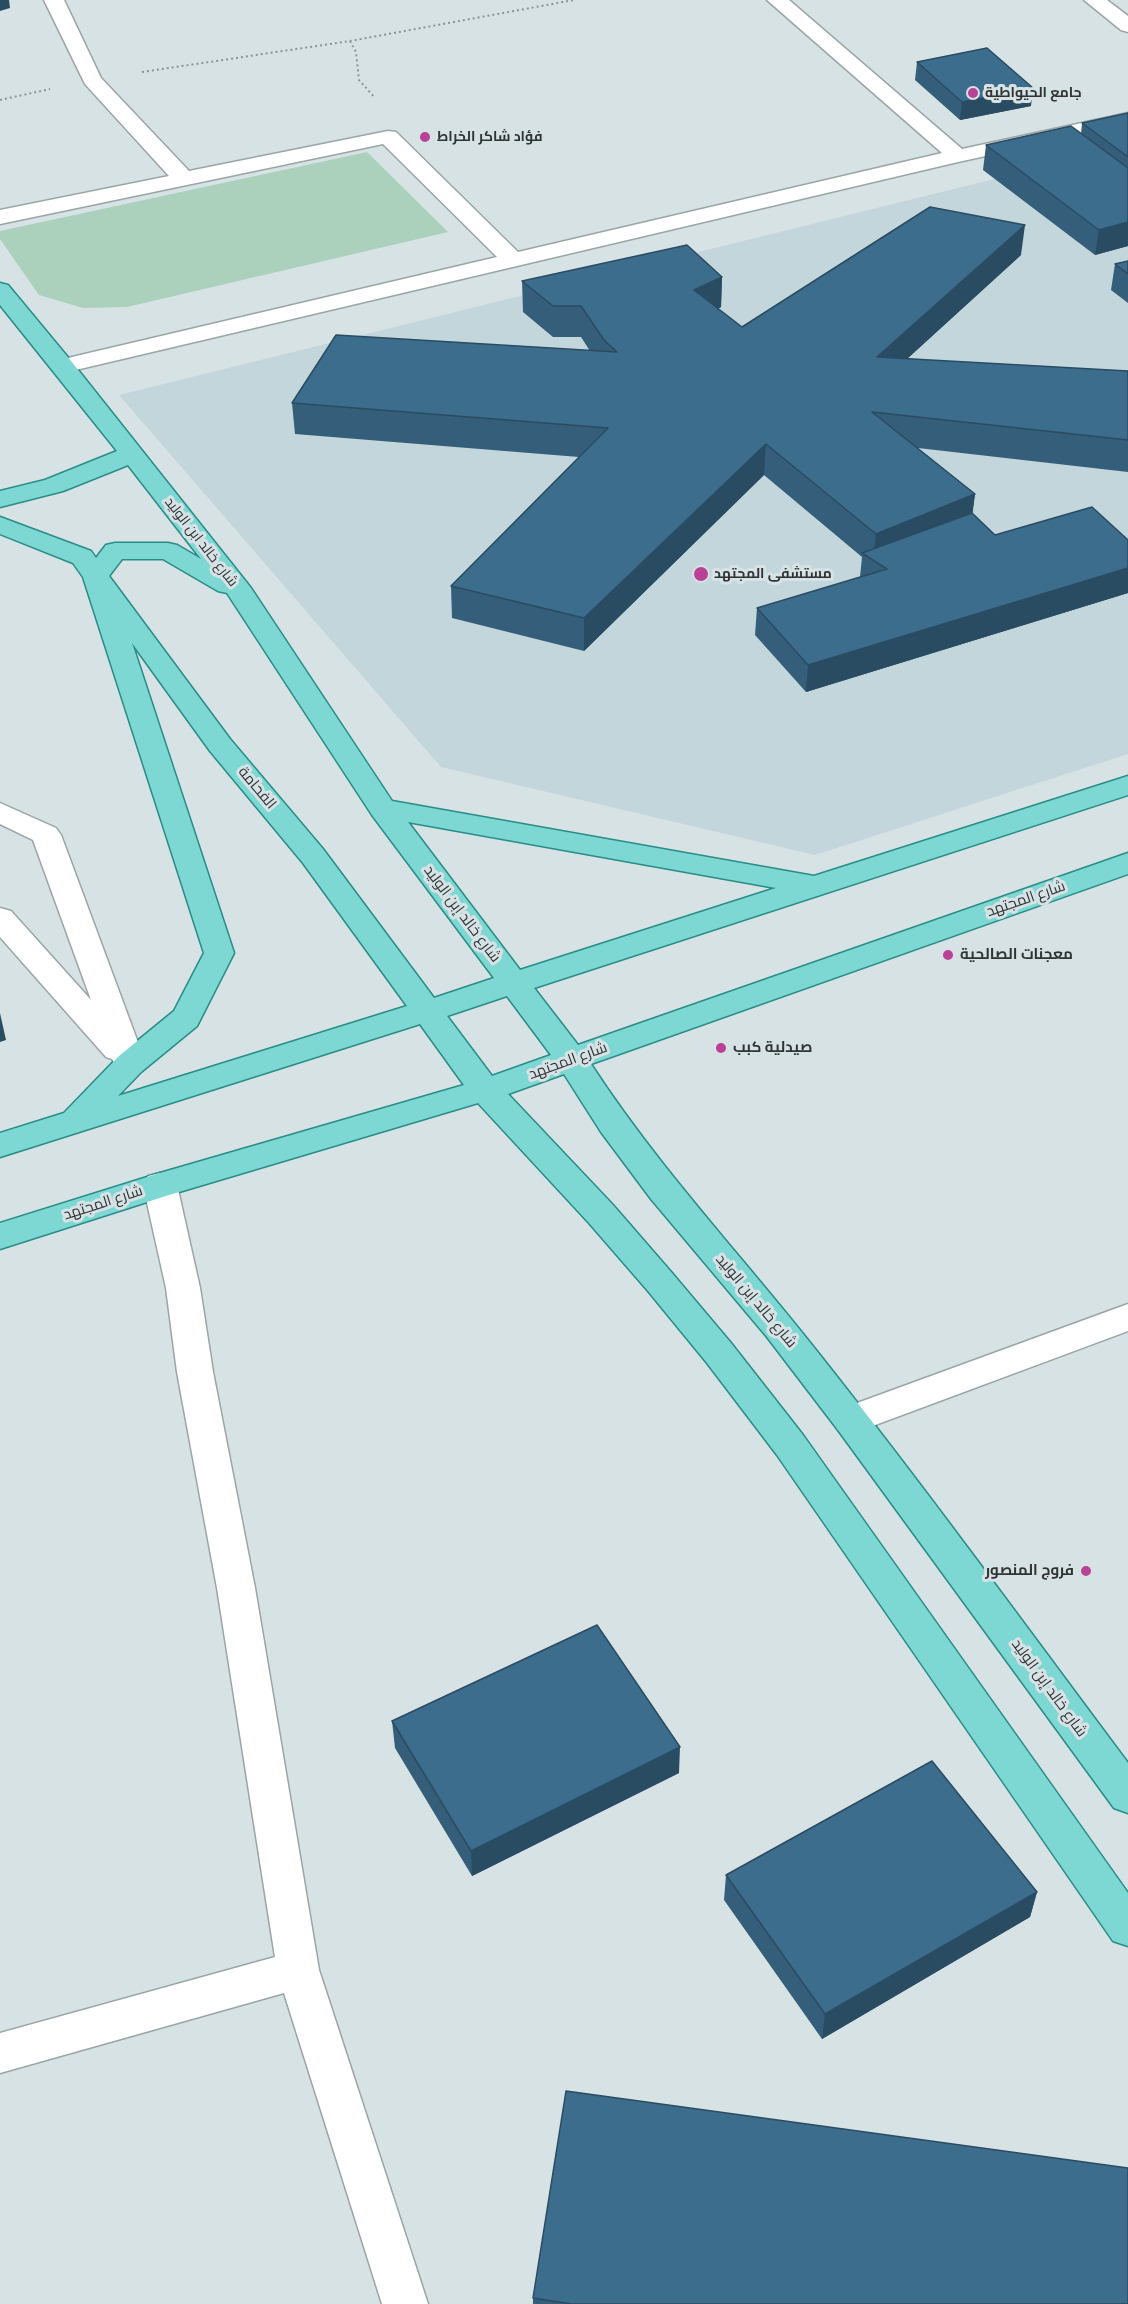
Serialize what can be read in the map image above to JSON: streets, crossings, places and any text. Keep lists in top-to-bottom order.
{
  "streets": {
    "main road": [
      "شارع خالد ابن الوليد",
      "الفحامة",
      "شارع المجتهد",
      "شارع خالد إبن الوليد"
    ]
  },
  "crossings": [
    ["شارع خالد ابن الوليد", "شارع خالد إبن الوليد"],
    ["الفحامة", "شارع المجتهد"],
    ["شارع المجتهد", "شارع خالد إبن الوليد"]
  ],
  "places": [
    "جامع الحيواطية",
    "فؤاد شاكر الخراط",
    "مستشفى المجتهد",
    "معجنات الصالحية",
    "صيدلية كبب",
    "فروج المنصور"
  ]
}
